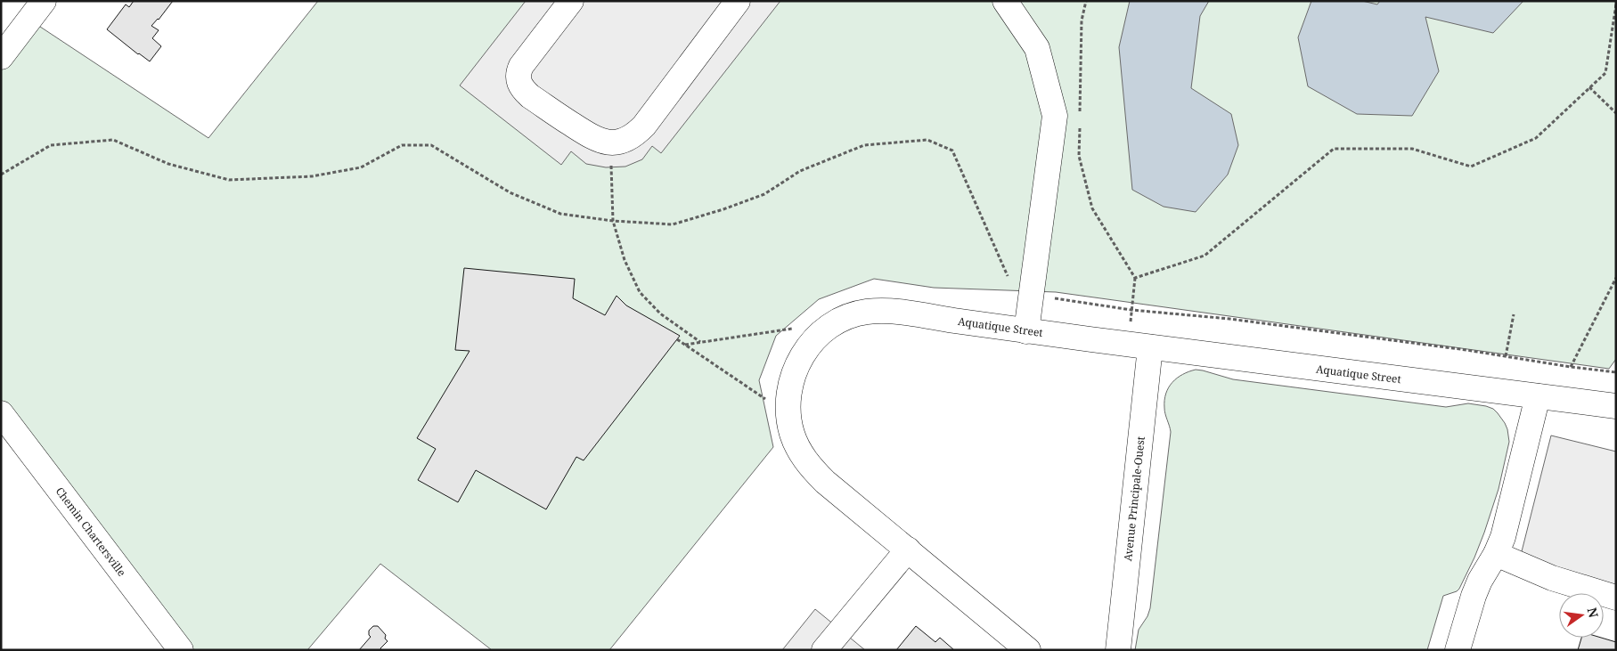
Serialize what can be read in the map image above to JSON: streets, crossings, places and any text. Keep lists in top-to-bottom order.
{
  "streets": {
    "street": ["Aquatique Street", "Avenue Principale-Ouest", "Chemin Chartersville"]
  },
  "crossings": [
    ["Aquatique Street", "Avenue Principale-Ouest"]
  ],
  "north": "right"
}
